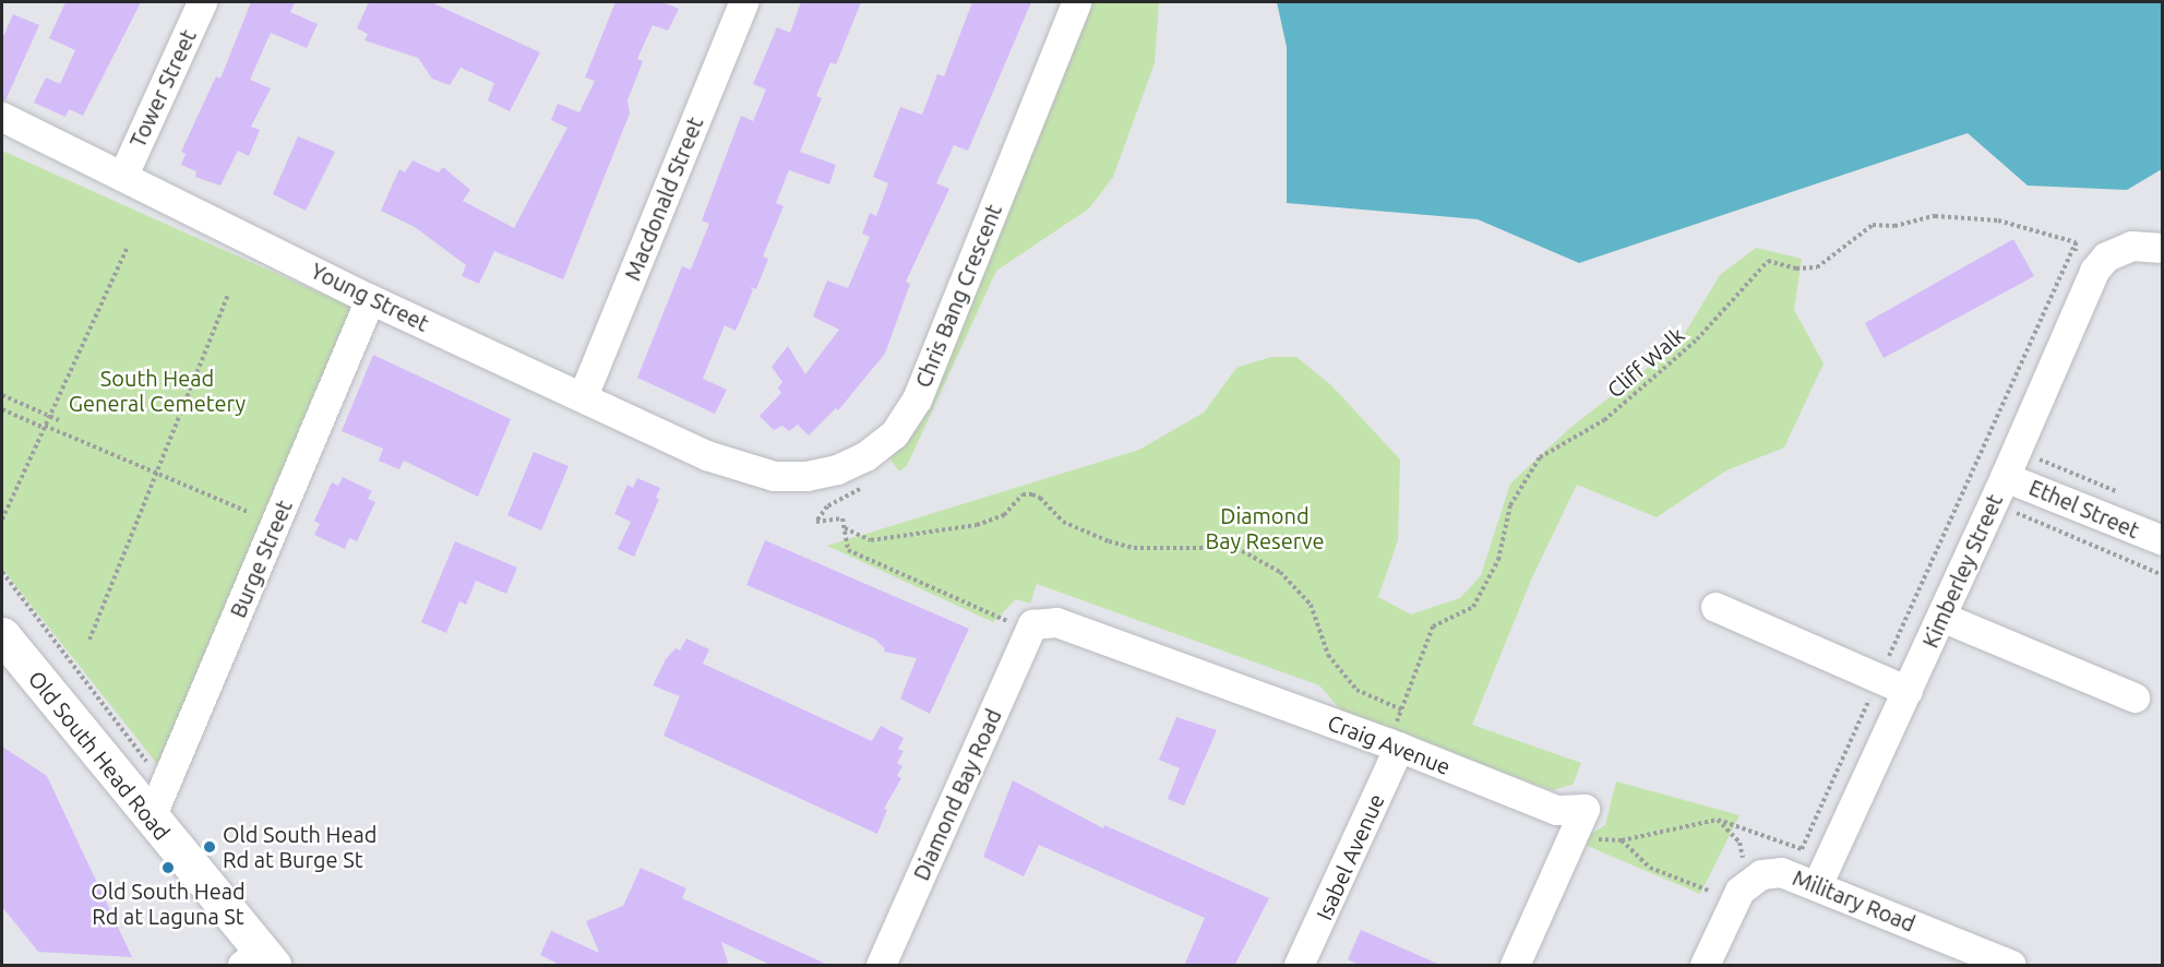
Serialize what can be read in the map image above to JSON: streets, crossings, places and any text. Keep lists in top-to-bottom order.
{
  "streets": {
    "main road": ["Old South Head Road"],
    "street": [
      "Tower Street",
      "Macdonald Street",
      "Chris Bang Crescent",
      "Young Street",
      "Ethel Street",
      "Burge Street",
      "Kimberley Street",
      "Craig Avenue",
      "Diamond Bay Road",
      "Isabel Avenue",
      "Military Road"
    ],
    "path": ["Cliff Walk"]
  },
  "crossings": [
    ["Tower Street", "Young Street"],
    ["Macdonald Street", "Young Street"],
    ["Chris Bang Crescent", "Young Street"],
    ["Young Street", "Burge Street"],
    ["Cliff Walk", "Craig Avenue"],
    ["Cliff Walk", "Isabel Avenue"],
    ["Ethel Street", "Kimberley Street"],
    ["Burge Street", "Old South Head Road"],
    ["Kimberley Street", "Military Road"],
    ["Craig Avenue", "Diamond Bay Road"],
    ["Craig Avenue", "Isabel Avenue"]
  ],
  "parks": ["South Head General Cemetery", "Diamond Bay Reserve"],
  "places": ["Old South Head Rd at Burge St", "Old South Head Rd at Laguna St"]
}
